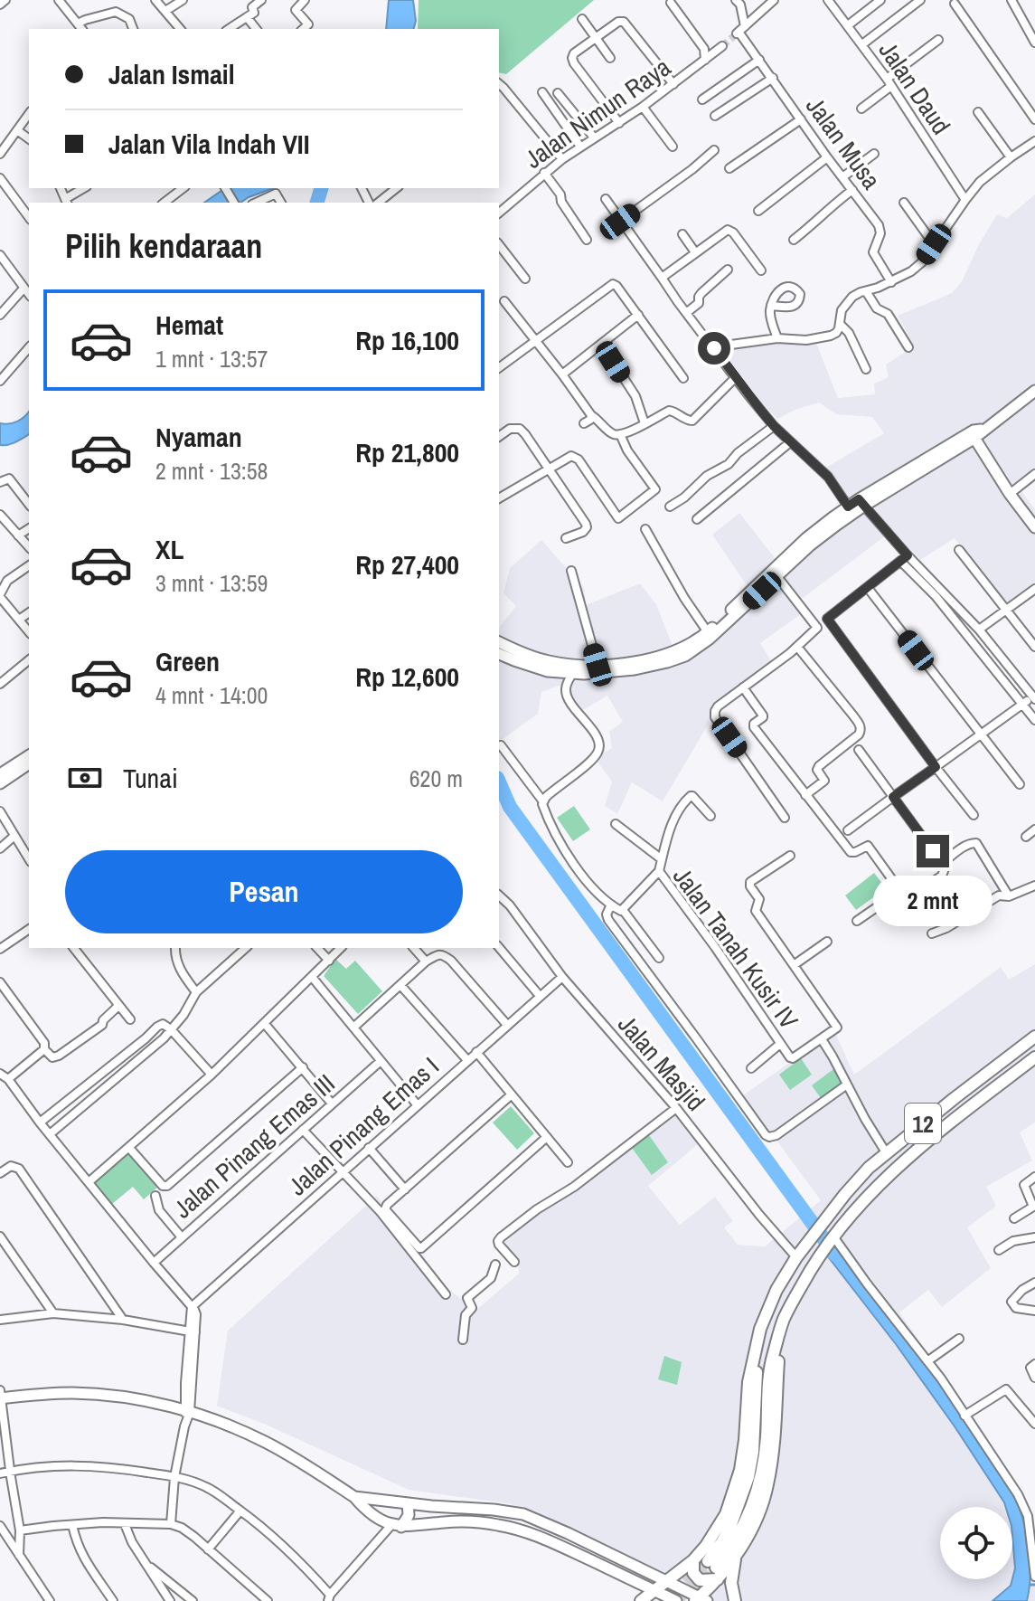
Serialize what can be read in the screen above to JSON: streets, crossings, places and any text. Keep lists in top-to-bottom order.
{
  "streets": {
    "highway": ["12"],
    "street": [
      "Jalan Daud",
      "Jalan Nimun Raya",
      "Jalan Musa",
      "Jalan Tanah Kusir IV",
      "Jalan Masjid",
      "Jalan Pinang Emas I",
      "Jalan Pinang Emas III"
    ]
  },
  "crossings": [
    ["Jalan Tanah Kusir IV", "12"],
    ["Jalan Masjid", "12"],
    ["Jalan Masjid", "Jalan Pinang Emas I"]
  ],
  "page": {
    "banner": ["Jalan Ismail", "Jalan Vila Indah VII"],
    "heading": "Pilih kendaraan",
    "list": [
      {
        "name": "Hemat",
        "note": "1 mnt · 13:57",
        "value": "Rp 16,100"
      },
      {
        "name": "Nyaman",
        "note": "2 mnt · 13:58",
        "value": "Rp 21,800"
      },
      {
        "name": "XL",
        "note": "3 mnt · 13:59",
        "value": "Rp 27,400"
      },
      {
        "name": "Green",
        "note": "4 mnt · 14:00",
        "value": "Rp 12,600"
      }
    ],
    "pay": ["Tunai", "620 m"],
    "buttons": "Pesan",
    "bubble": "2 mnt"
  }
}
